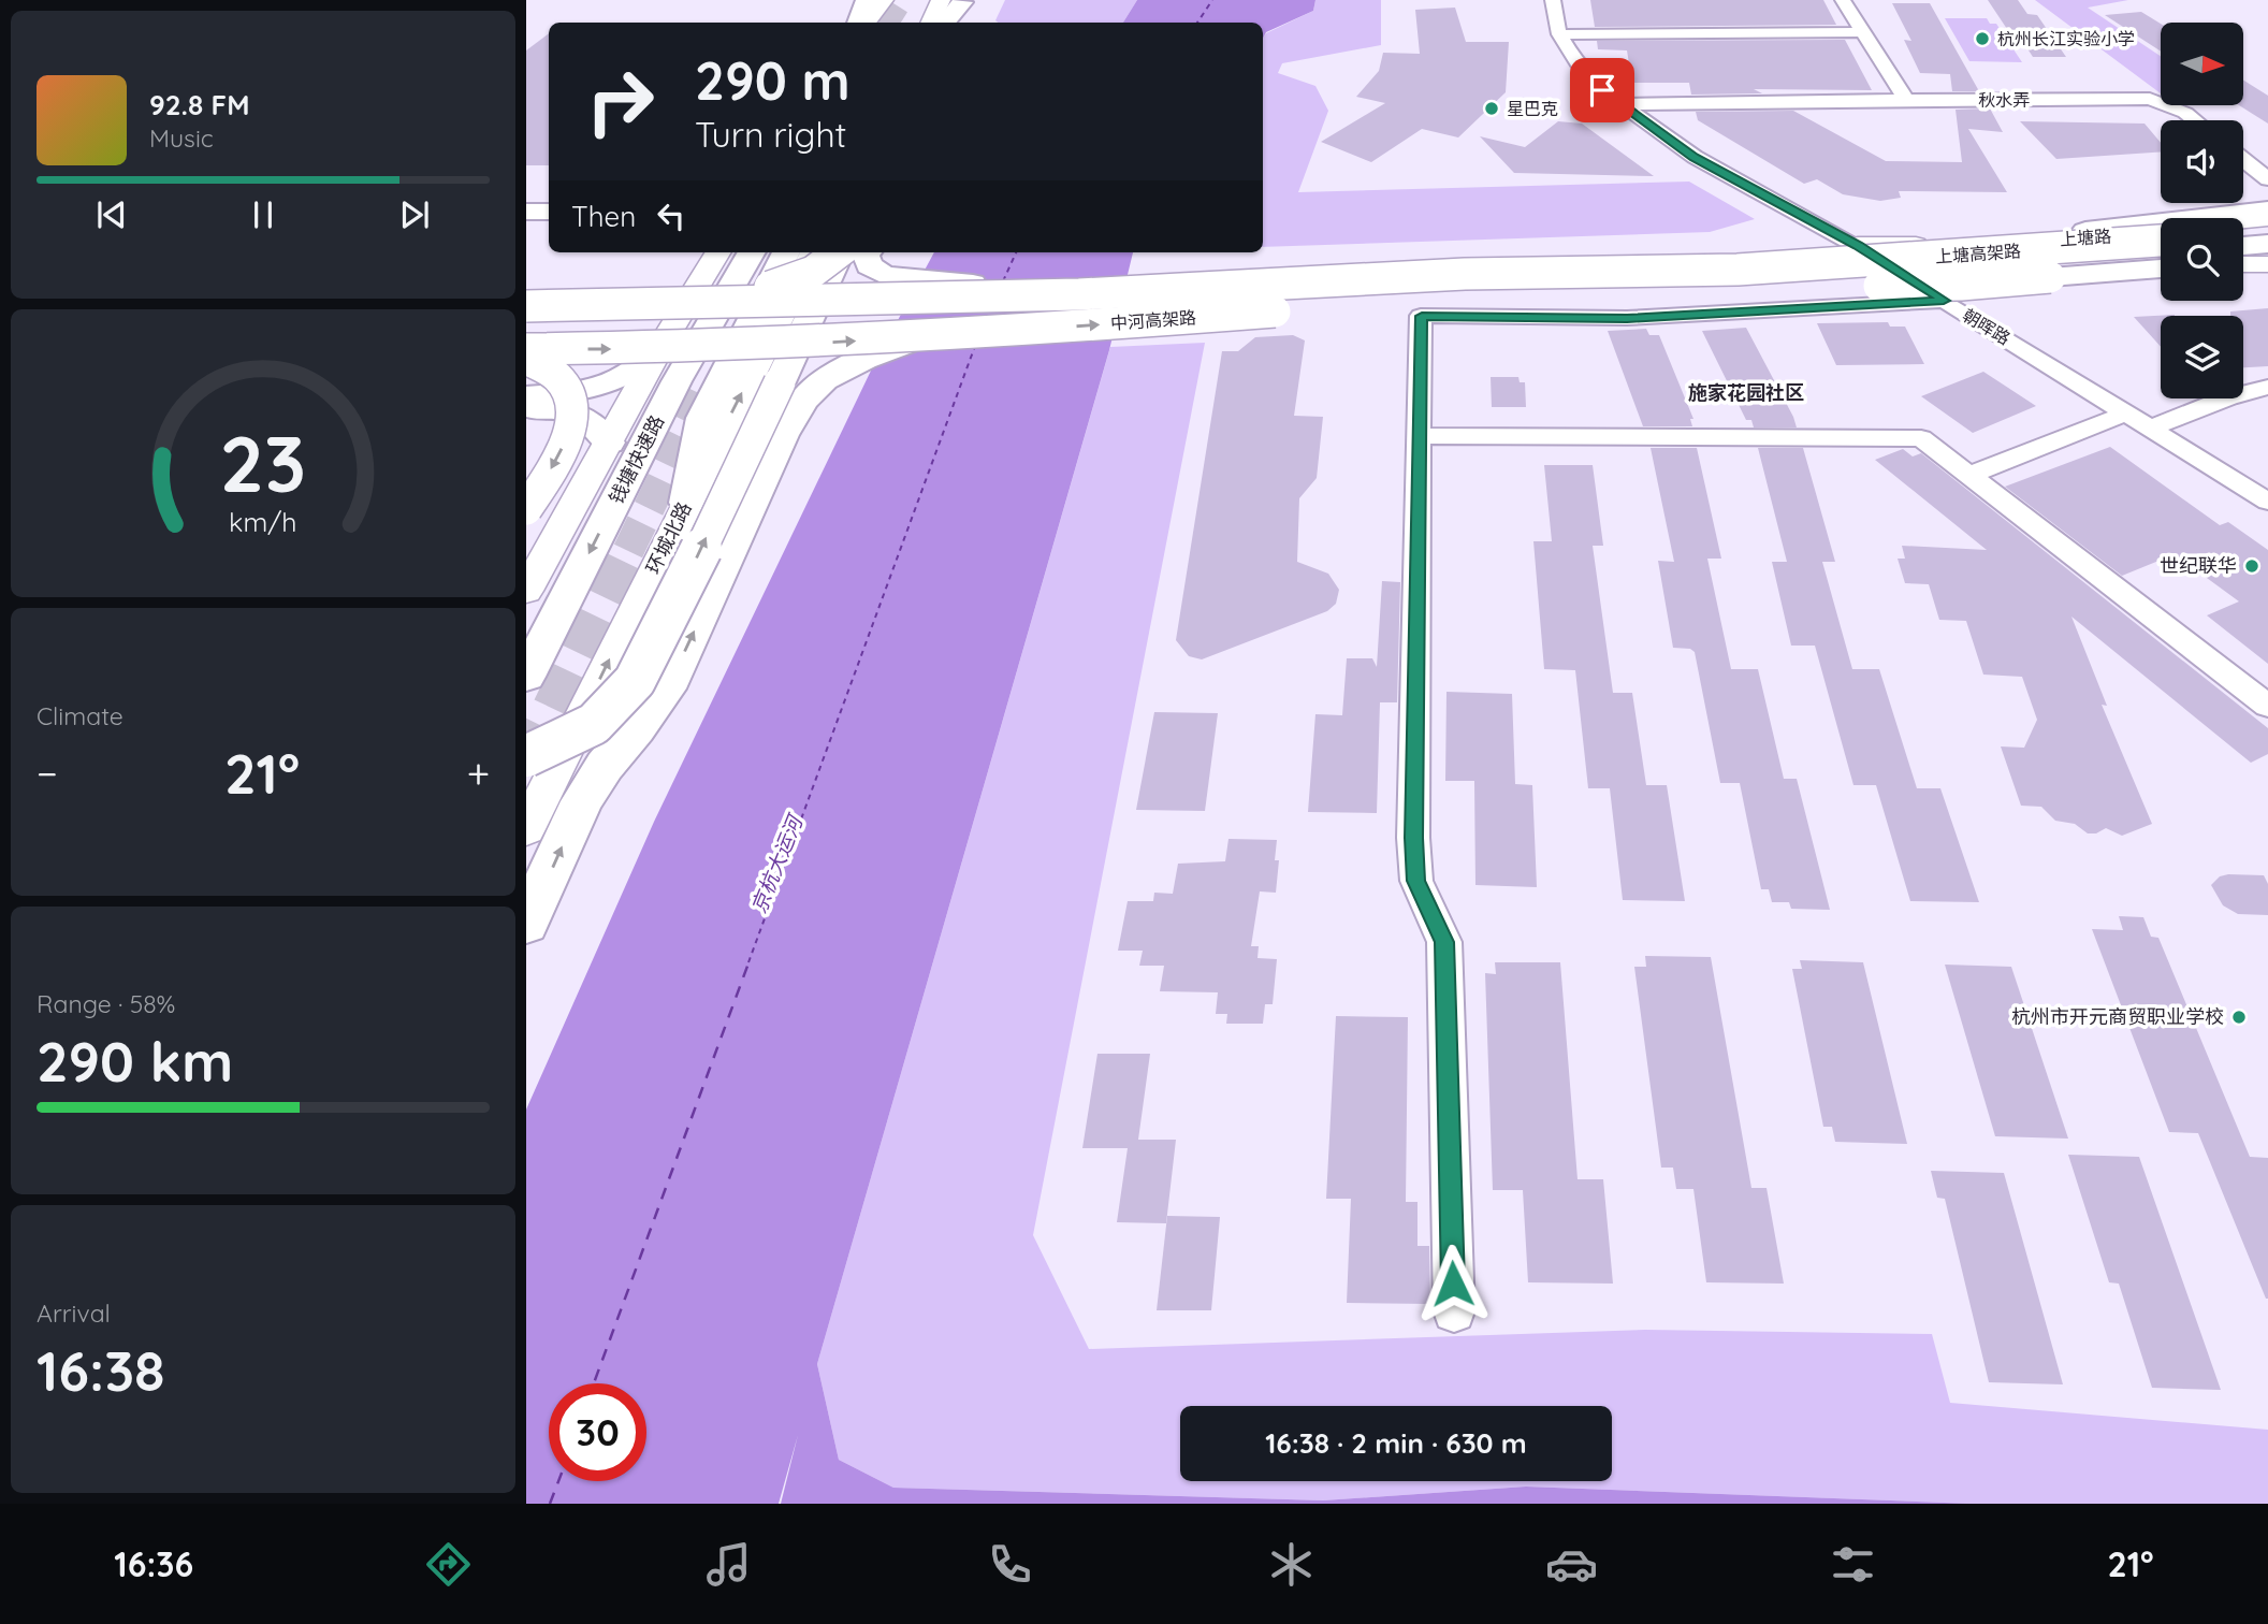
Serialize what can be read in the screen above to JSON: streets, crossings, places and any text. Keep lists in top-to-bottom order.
{
  "streets": {
    "highway": ["上塘高架路", "中河高架路", "钱塘快速路"],
    "main road": ["上塘路", "环城北路"],
    "street": ["秋水弄", "朝晖路"]
  },
  "crossings": [
    ["秋水弄", "朝晖路"],
    ["上塘路", "朝晖路"],
    ["上塘高架路", "中河高架路"]
  ],
  "districts": ["施家花园社区"],
  "water": ["京杭大运河"],
  "places": [
    "杭州长江实验小学",
    "星巴克",
    "世纪联华",
    "杭州市开元商贸职业学校"
  ],
  "north": "right",
  "page": {
    "turn": ["290 m", "Turn right"],
    "song": ["92.8 FM", "Music"],
    "then": "Then",
    "tile": [
      "Climate",
      ["Range · 58%", "290 km"],
      ["Arrival", "16:38"]
    ],
    "heat": ["−", "21°", "+"],
    "limit": "30",
    "trip": "16:38 · 2 min · 630 m",
    "tabs": ["16:36", "21°"],
    "gauge": ["23", "km/h"]
  }
}
